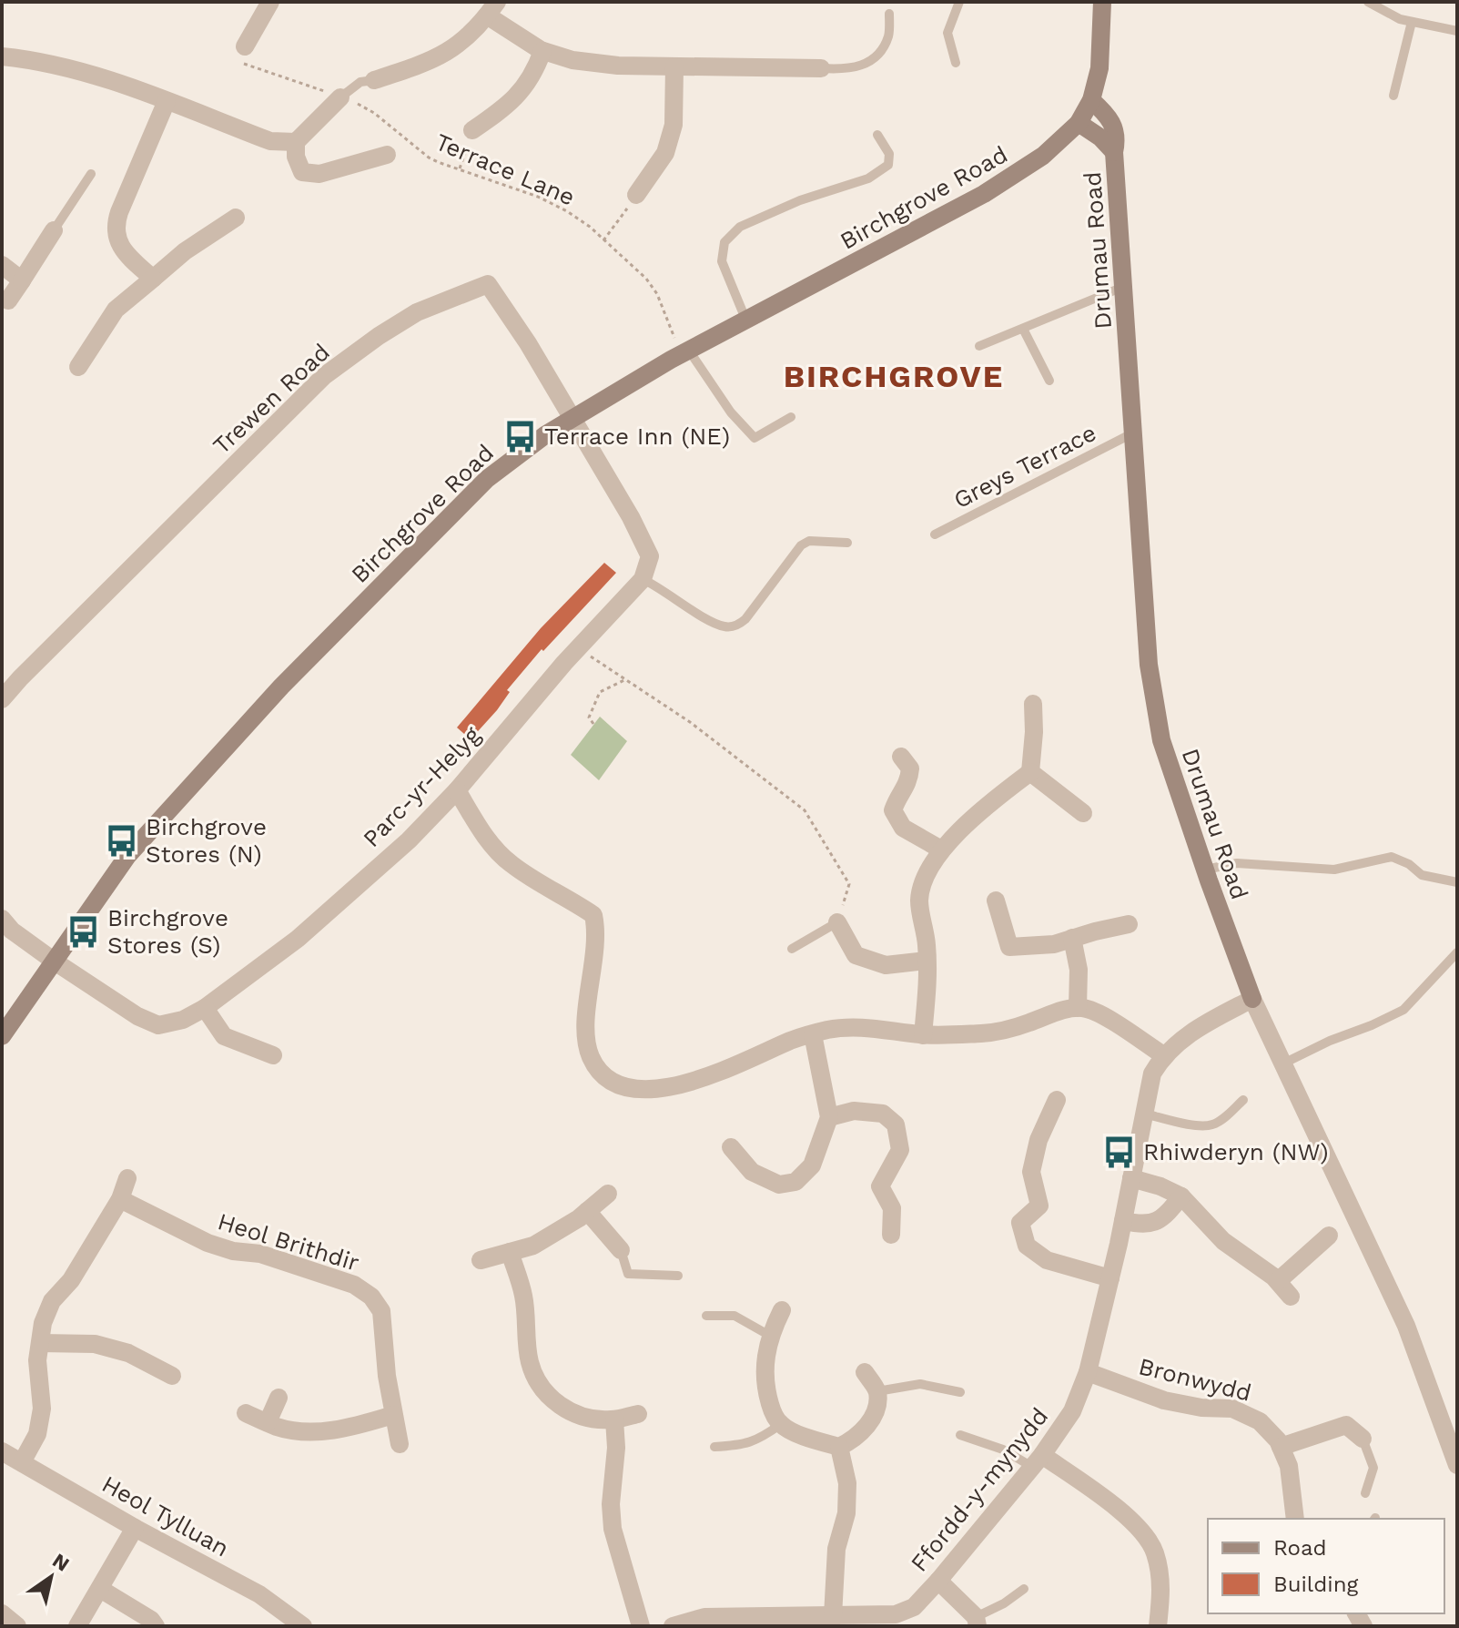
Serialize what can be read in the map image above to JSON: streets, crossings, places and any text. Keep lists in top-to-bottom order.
{
  "streets": {
    "main road": ["Birchgrove Road", "Drumau Road"],
    "street": [
      "Trewen Road",
      "Parc-yr-Helyg",
      "Heol Brithdir",
      "Bronwydd",
      "Ffordd-y-mynydd",
      "Heol Tylluan"
    ],
    "lane": ["Greys Terrace"],
    "path": ["Terrace Lane"]
  },
  "crossings": [
    ["Terrace Lane", "Birchgrove Road"],
    ["Birchgrove Road", "Drumau Road"],
    ["Birchgrove Road", "Trewen Road"],
    ["Birchgrove Road", "Parc-yr-Helyg"],
    ["Drumau Road", "Greys Terrace"],
    ["Drumau Road", "Ffordd-y-mynydd"],
    ["Bronwydd", "Ffordd-y-mynydd"]
  ],
  "districts": ["BIRCHGROVE"],
  "places": {
    "bus stop": [
      "Terrace Inn (NE)",
      "Birchgrove Stores (N)",
      "Birchgrove Stores (S)",
      "Rhiwderyn (NW)"
    ]
  },
  "legend": ["Road", "Building"],
  "north": "top right"
}
